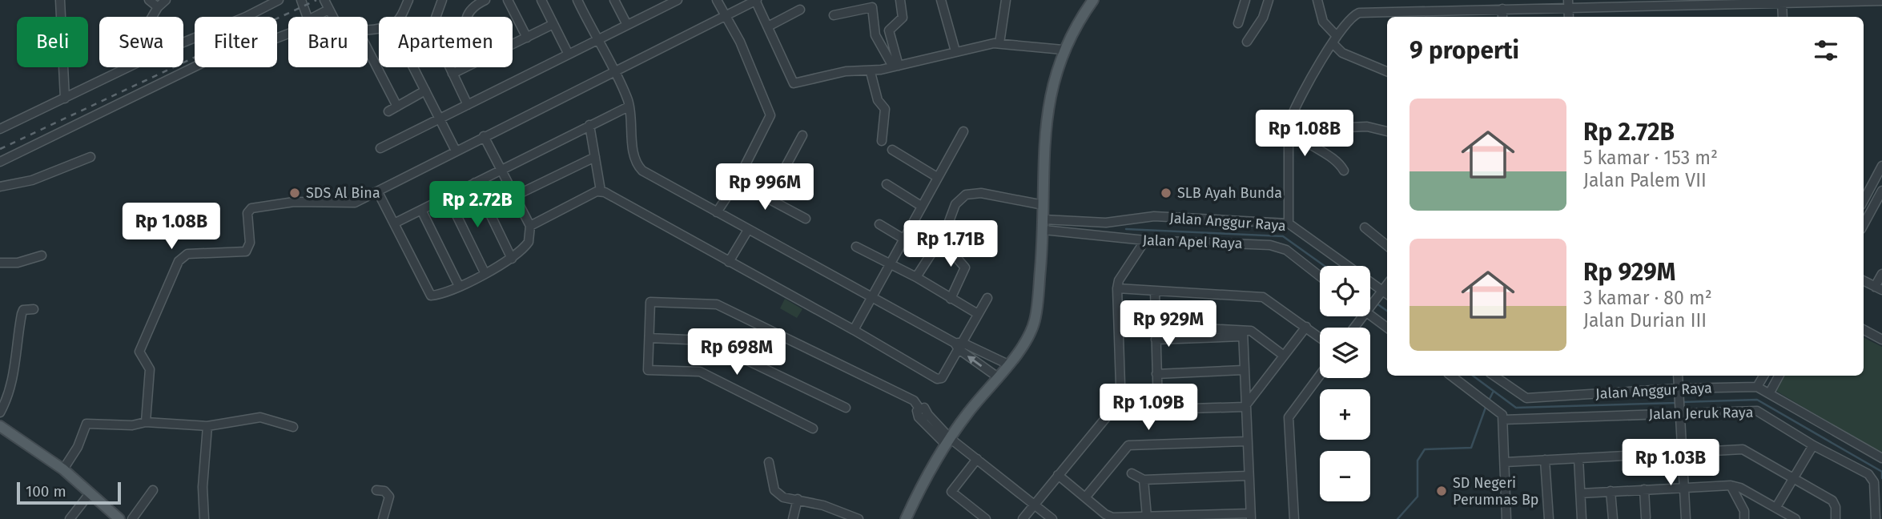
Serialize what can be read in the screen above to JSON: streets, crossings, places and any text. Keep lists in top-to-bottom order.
{
  "streets": {
    "street": ["Jalan Anggur Raya", "Jalan Apel Raya", "Jalan Jeruk Raya"]
  },
  "places": ["SDS Al Bina", "SLB Ayah Bunda", "SD Negeri Perumnas Bp"],
  "scale_bar": "100 m",
  "page": {
    "chip": [
      "Beli",
      "Sewa",
      "Filter",
      "Baru",
      "Apartemen"
    ],
    "heading": "9 properti",
    "list": [
      {
        "name": "Rp 2.72B",
        "note": "5 kamar · 153 m² · Jalan Palem VII"
      },
      {
        "name": "Rp 929M",
        "note": "3 kamar · 80 m² · Jalan Durian III"
      }
    ],
    "price": [
      "Rp 1.08B",
      "Rp 996M",
      "Rp 2.72B",
      "Rp 1.08B",
      "Rp 1.71B",
      "Rp 929M",
      "Rp 698M",
      "Rp 1.09B",
      "Rp 1.03B"
    ],
    "map_buttons": ["+", "−"],
    "scale": "100 m"
  }
}
